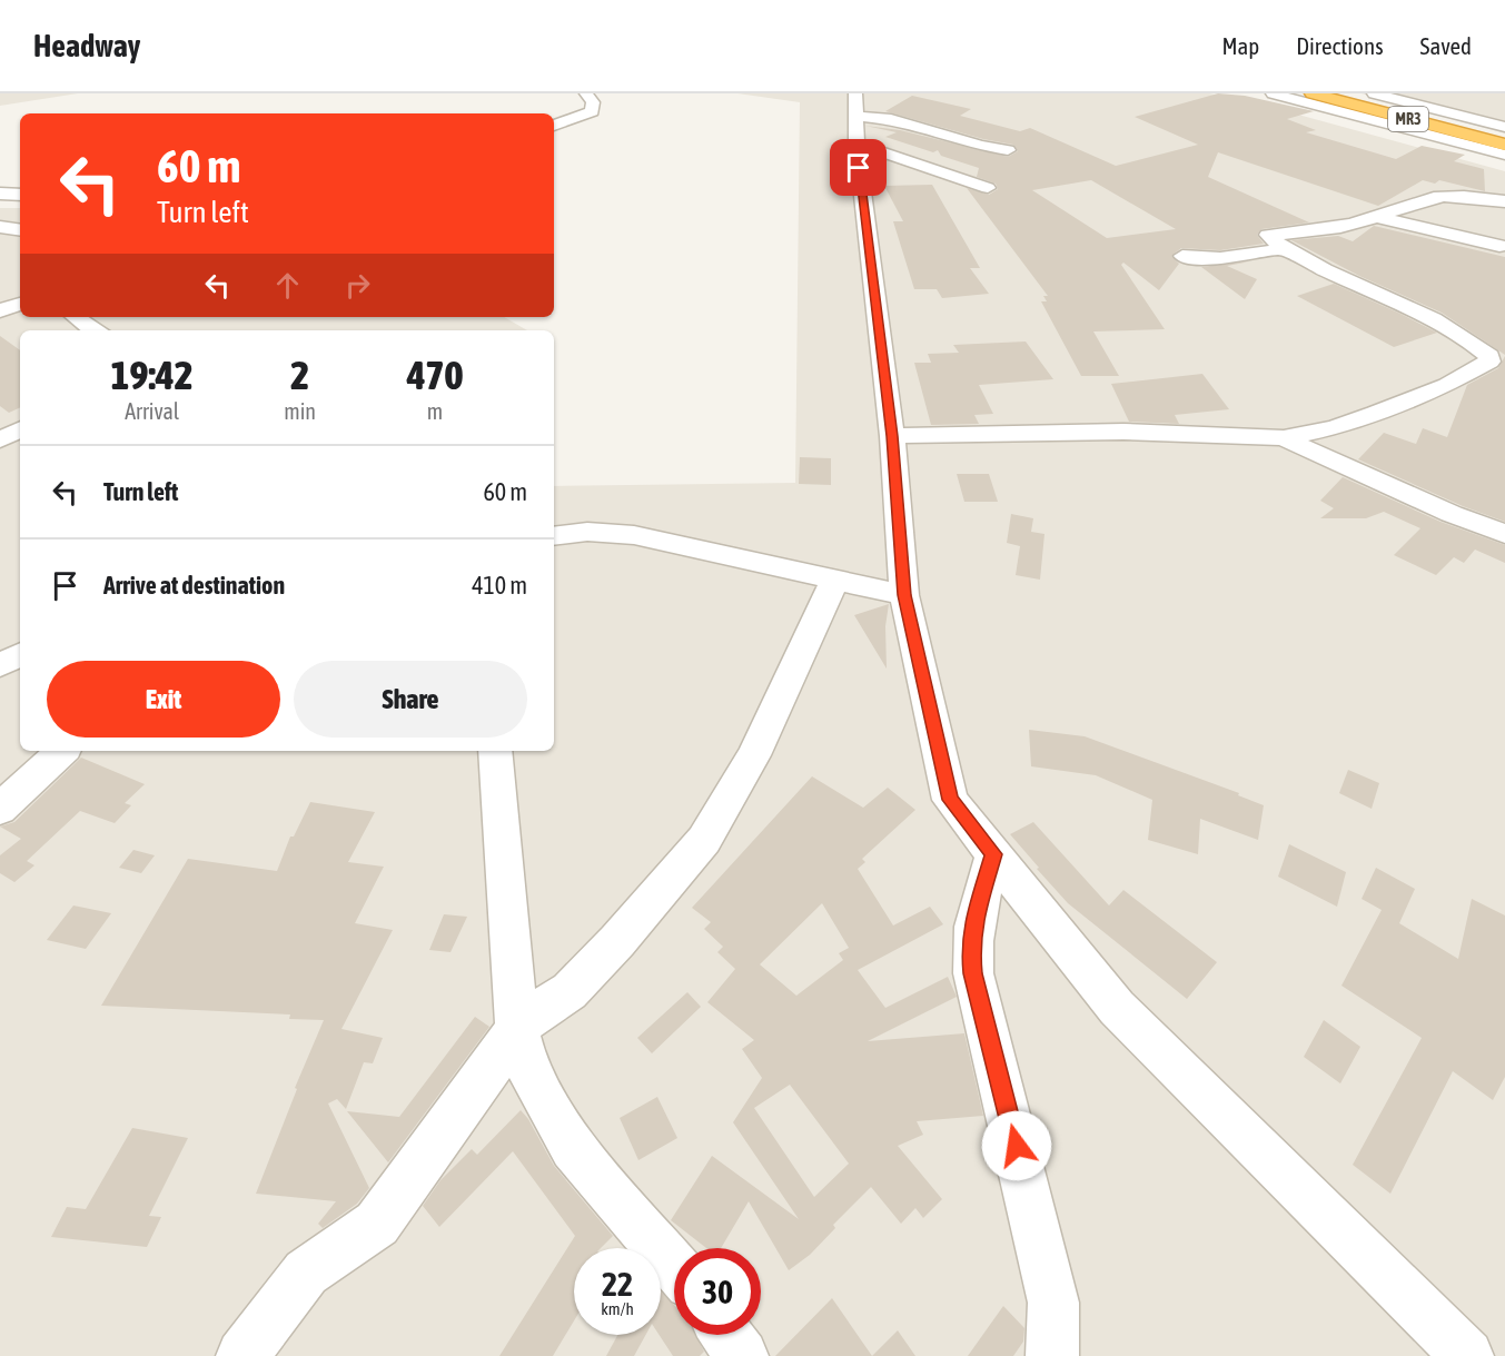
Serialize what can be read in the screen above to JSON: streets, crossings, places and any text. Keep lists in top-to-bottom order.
{
  "streets": {
    "highway": ["MR3"]
  },
  "page": {
    "header": "Headway",
    "nav": ["Map", "Directions", "Saved"],
    "turn": ["60 m", "Turn left"],
    "eta": [
      "19:42",
      "Arrival",
      "2",
      "min",
      "470",
      "m"
    ],
    "list": [
      {
        "name": "Turn left",
        "value": "60 m"
      },
      {
        "name": "Arrive at destination",
        "value": "410 m"
      }
    ],
    "buttons": ["Exit", "Share"],
    "speed": "22 km/h",
    "limit": "30"
  }
}
